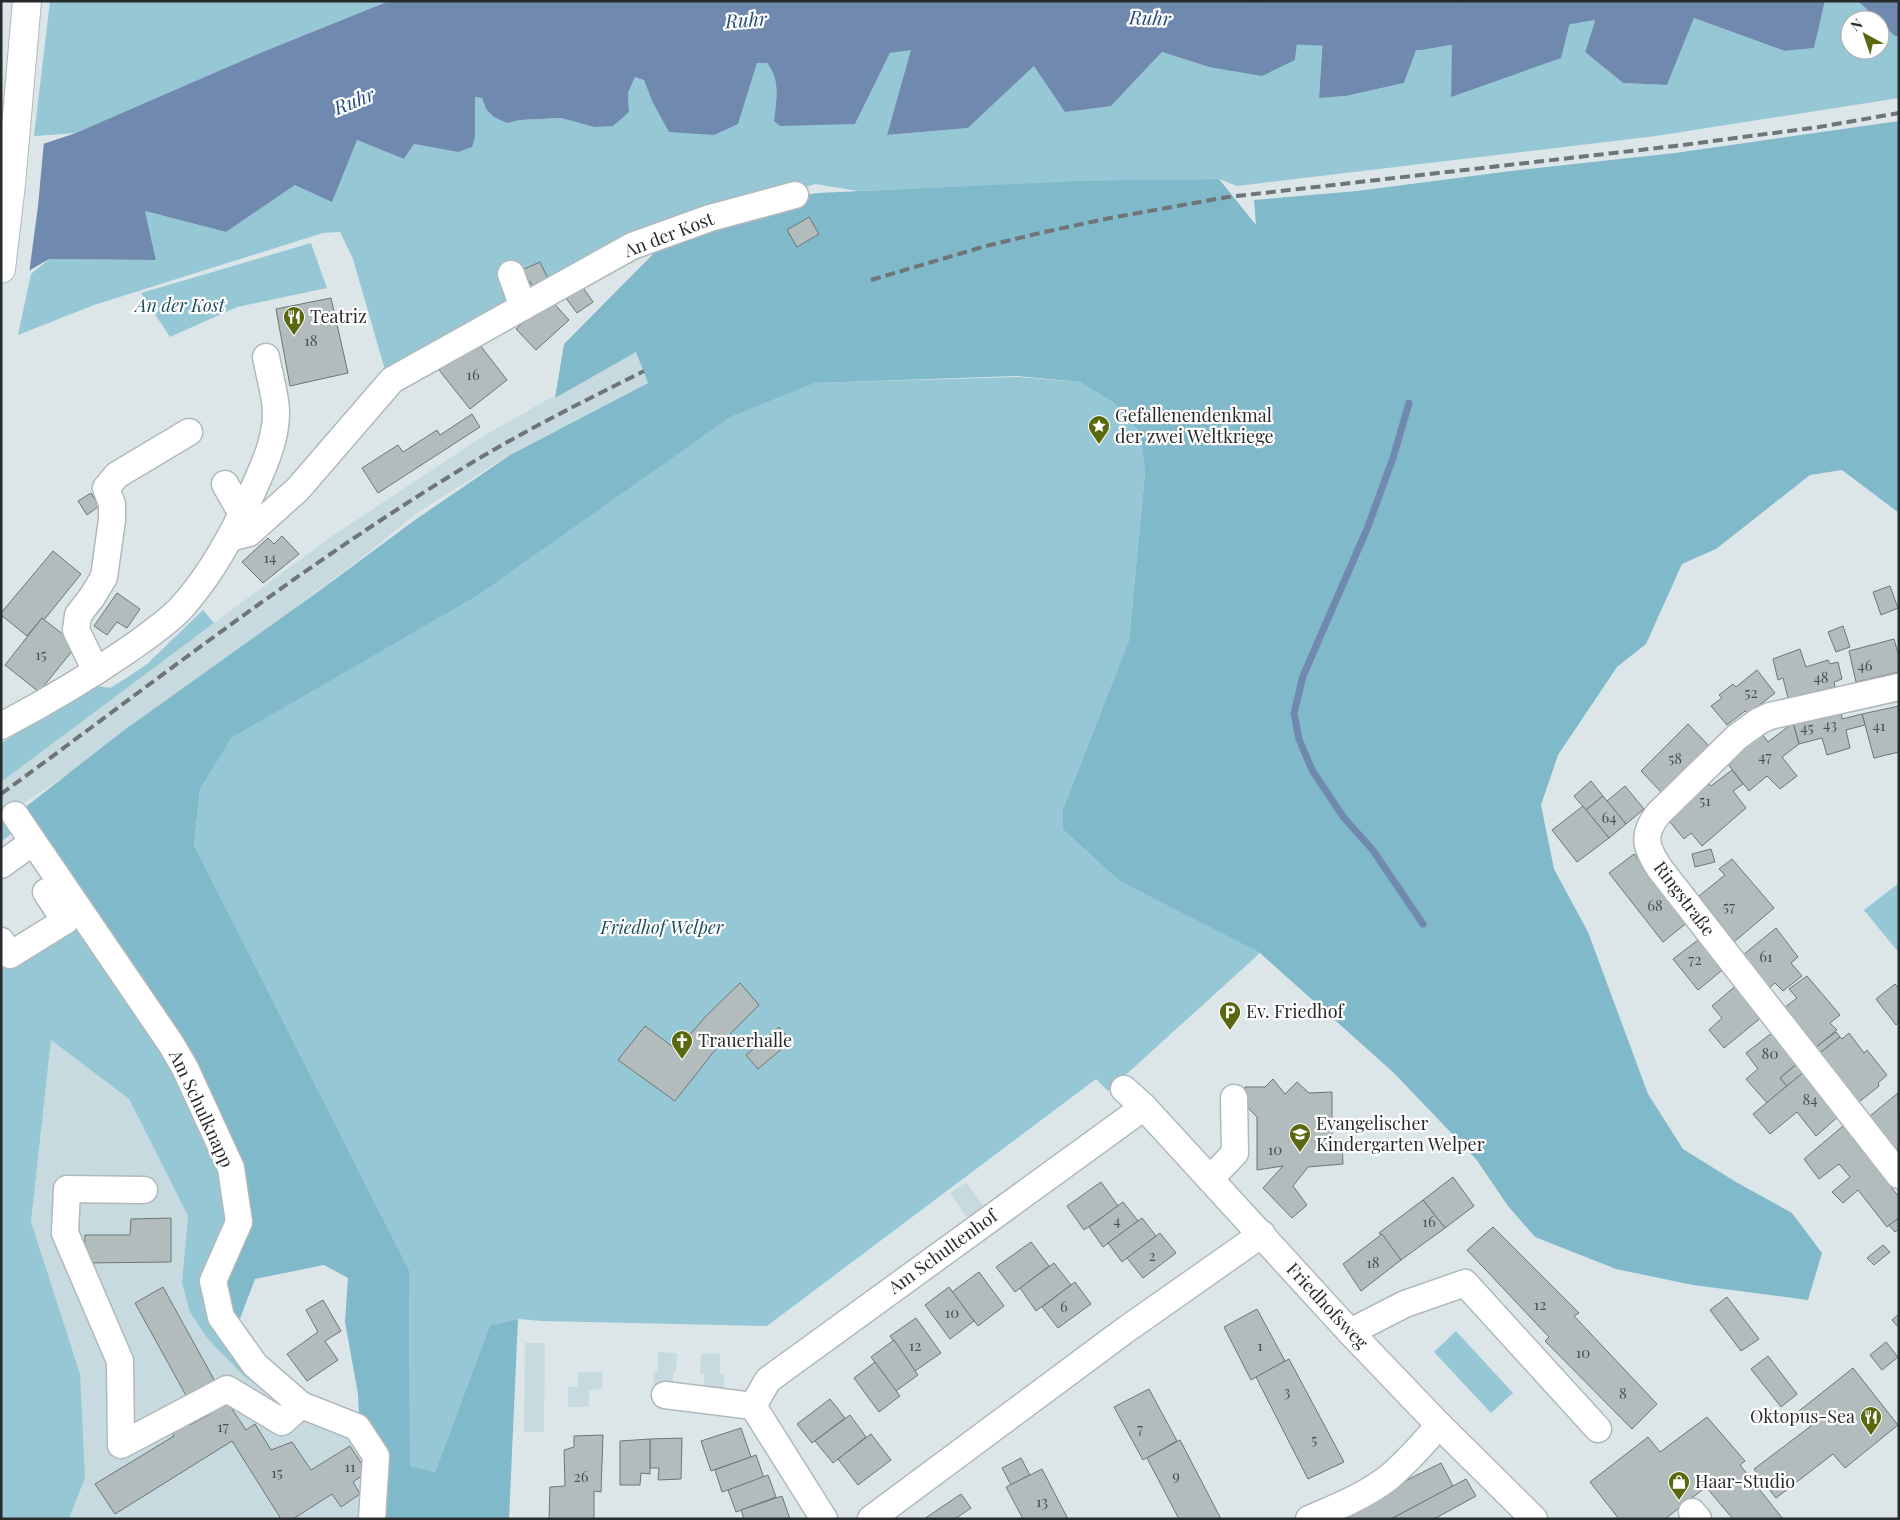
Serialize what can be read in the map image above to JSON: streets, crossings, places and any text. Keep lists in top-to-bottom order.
{
  "streets": {
    "street": [
      "An der Kost",
      "Ringstraße",
      "Am Schulknapp",
      "Am Schultenhof",
      "Friedhofsweg"
    ]
  },
  "crossings": [
    ["Am Schultenhof", "Friedhofsweg"]
  ],
  "water": ["Ruhr"],
  "parks": ["An der Kost", "Friedhof Welper"],
  "places": {
    "restaurant": ["Teatriz", "Oktopus-Sea"],
    "place": ["Gefallenendenkmal der zwei Weltkriege"],
    "parking": ["Ev. Friedhof"],
    "church": ["Trauerhalle"],
    "school or university": ["Evangelischer Kindergarten Welper"],
    "shop": ["Haar-Studio"]
  },
  "house_numbers": [
    "18",
    "16",
    "14",
    "15",
    "46",
    "48",
    "52",
    "43",
    "41",
    "45",
    "47",
    "58",
    "51",
    "64",
    "68",
    "57",
    "61",
    "72",
    "80",
    "84",
    "10",
    "4",
    "16",
    "2",
    "18",
    "12",
    "6",
    "10",
    "12",
    "1",
    "10",
    "3",
    "8",
    "17",
    "7",
    "5",
    "11",
    "15",
    "9",
    "26",
    "13"
  ],
  "north": "top left"
}
